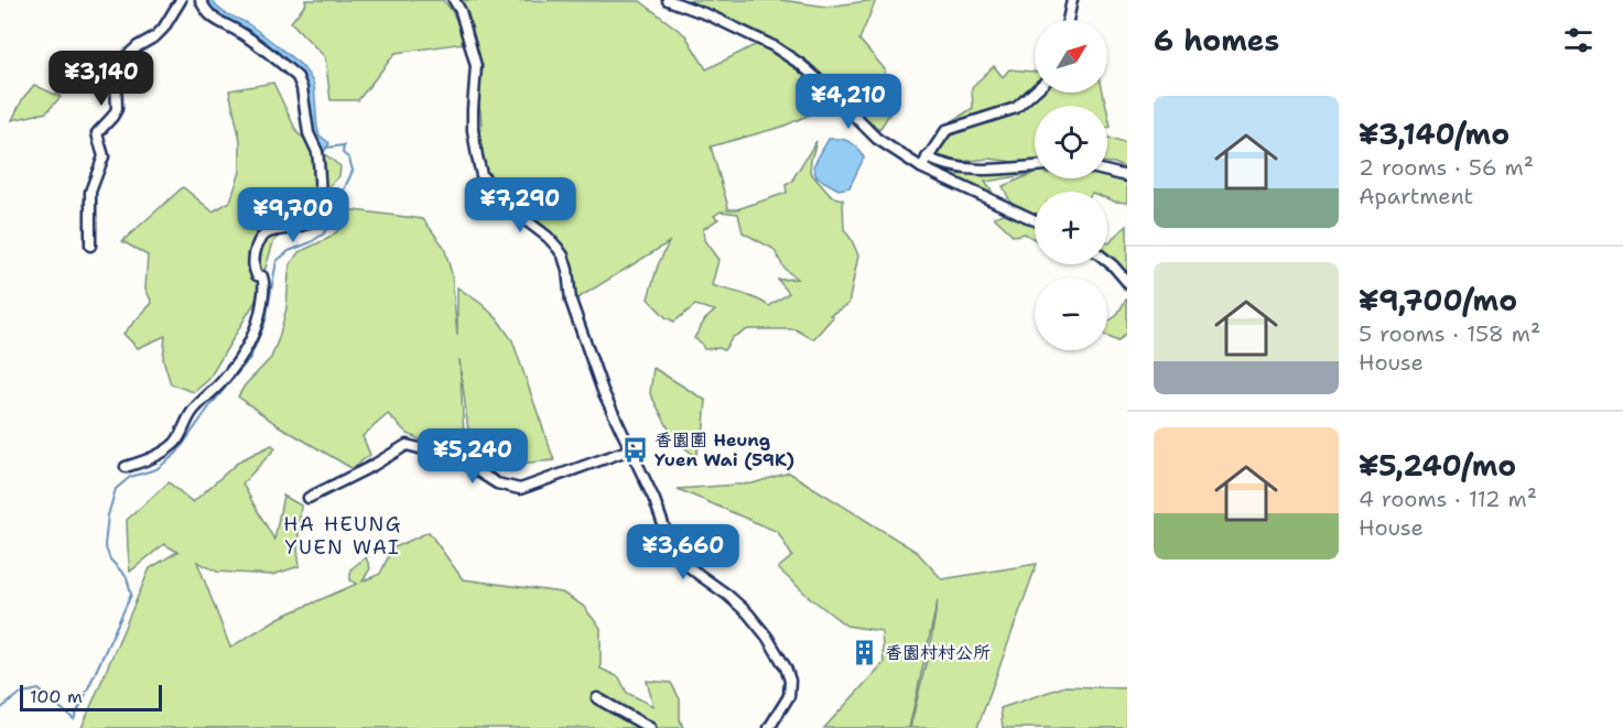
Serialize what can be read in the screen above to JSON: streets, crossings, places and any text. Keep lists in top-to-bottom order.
{
  "districts": ["HA HEUNG YUEN WAI"],
  "places": {
    "bus stop": ["香園圍 Heung Yuen Wai (59K)"],
    "building": ["香園村村公所"]
  },
  "scale_bar": "100 m",
  "north": "top right",
  "page": {
    "heading": "6 homes",
    "map_buttons": ["+", "−"],
    "price": [
      "¥3,140",
      "¥4,210",
      "¥7,290",
      "¥9,700",
      "¥5,240",
      "¥3,660"
    ],
    "list": [
      {
        "name": "¥3,140/mo",
        "note": "2 rooms · 56 m² · Apartment"
      },
      {
        "name": "¥9,700/mo",
        "note": "5 rooms · 158 m² · House"
      },
      {
        "name": "¥5,240/mo",
        "note": "4 rooms · 112 m² · House"
      }
    ],
    "scale": "100 m"
  }
}
